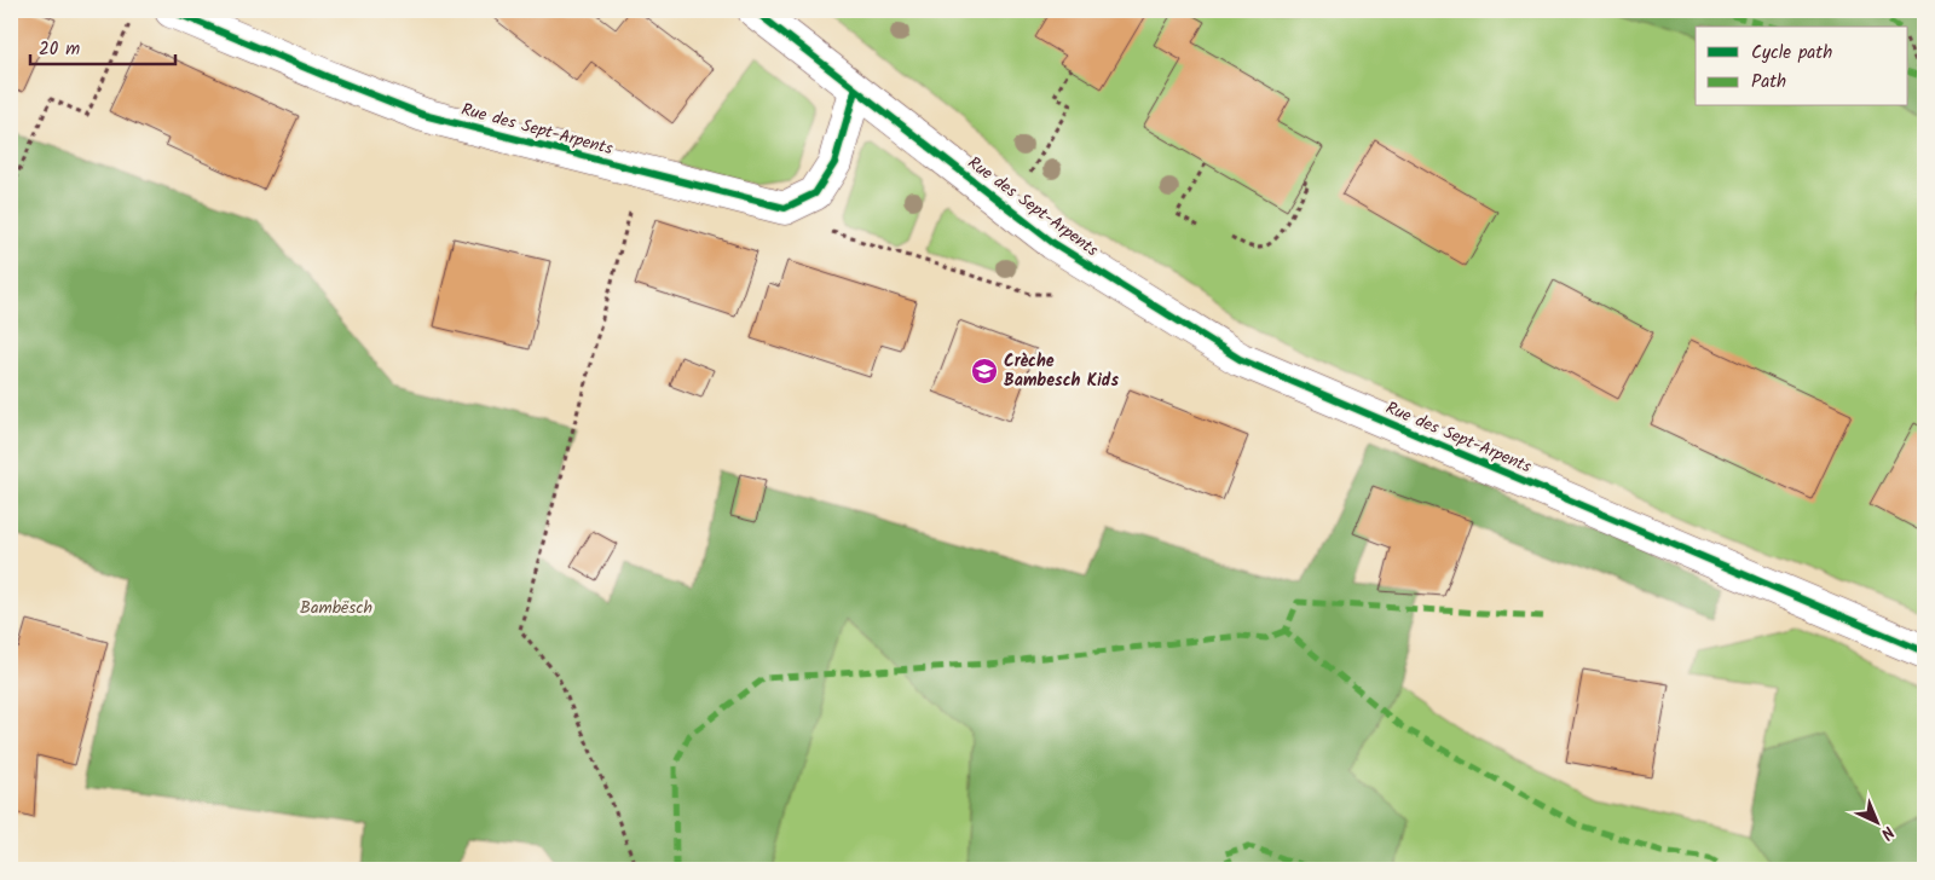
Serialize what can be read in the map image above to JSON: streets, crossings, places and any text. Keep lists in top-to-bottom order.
{
  "streets": {
    "street": ["Rue des Sept-Arpents"]
  },
  "parks": ["Bambësch"],
  "places": {
    "school or university": ["Crèche Bambesch Kids"]
  },
  "legend": ["Cycle path", "Path"],
  "scale_bar": "20 m",
  "north": "bottom right"
}
